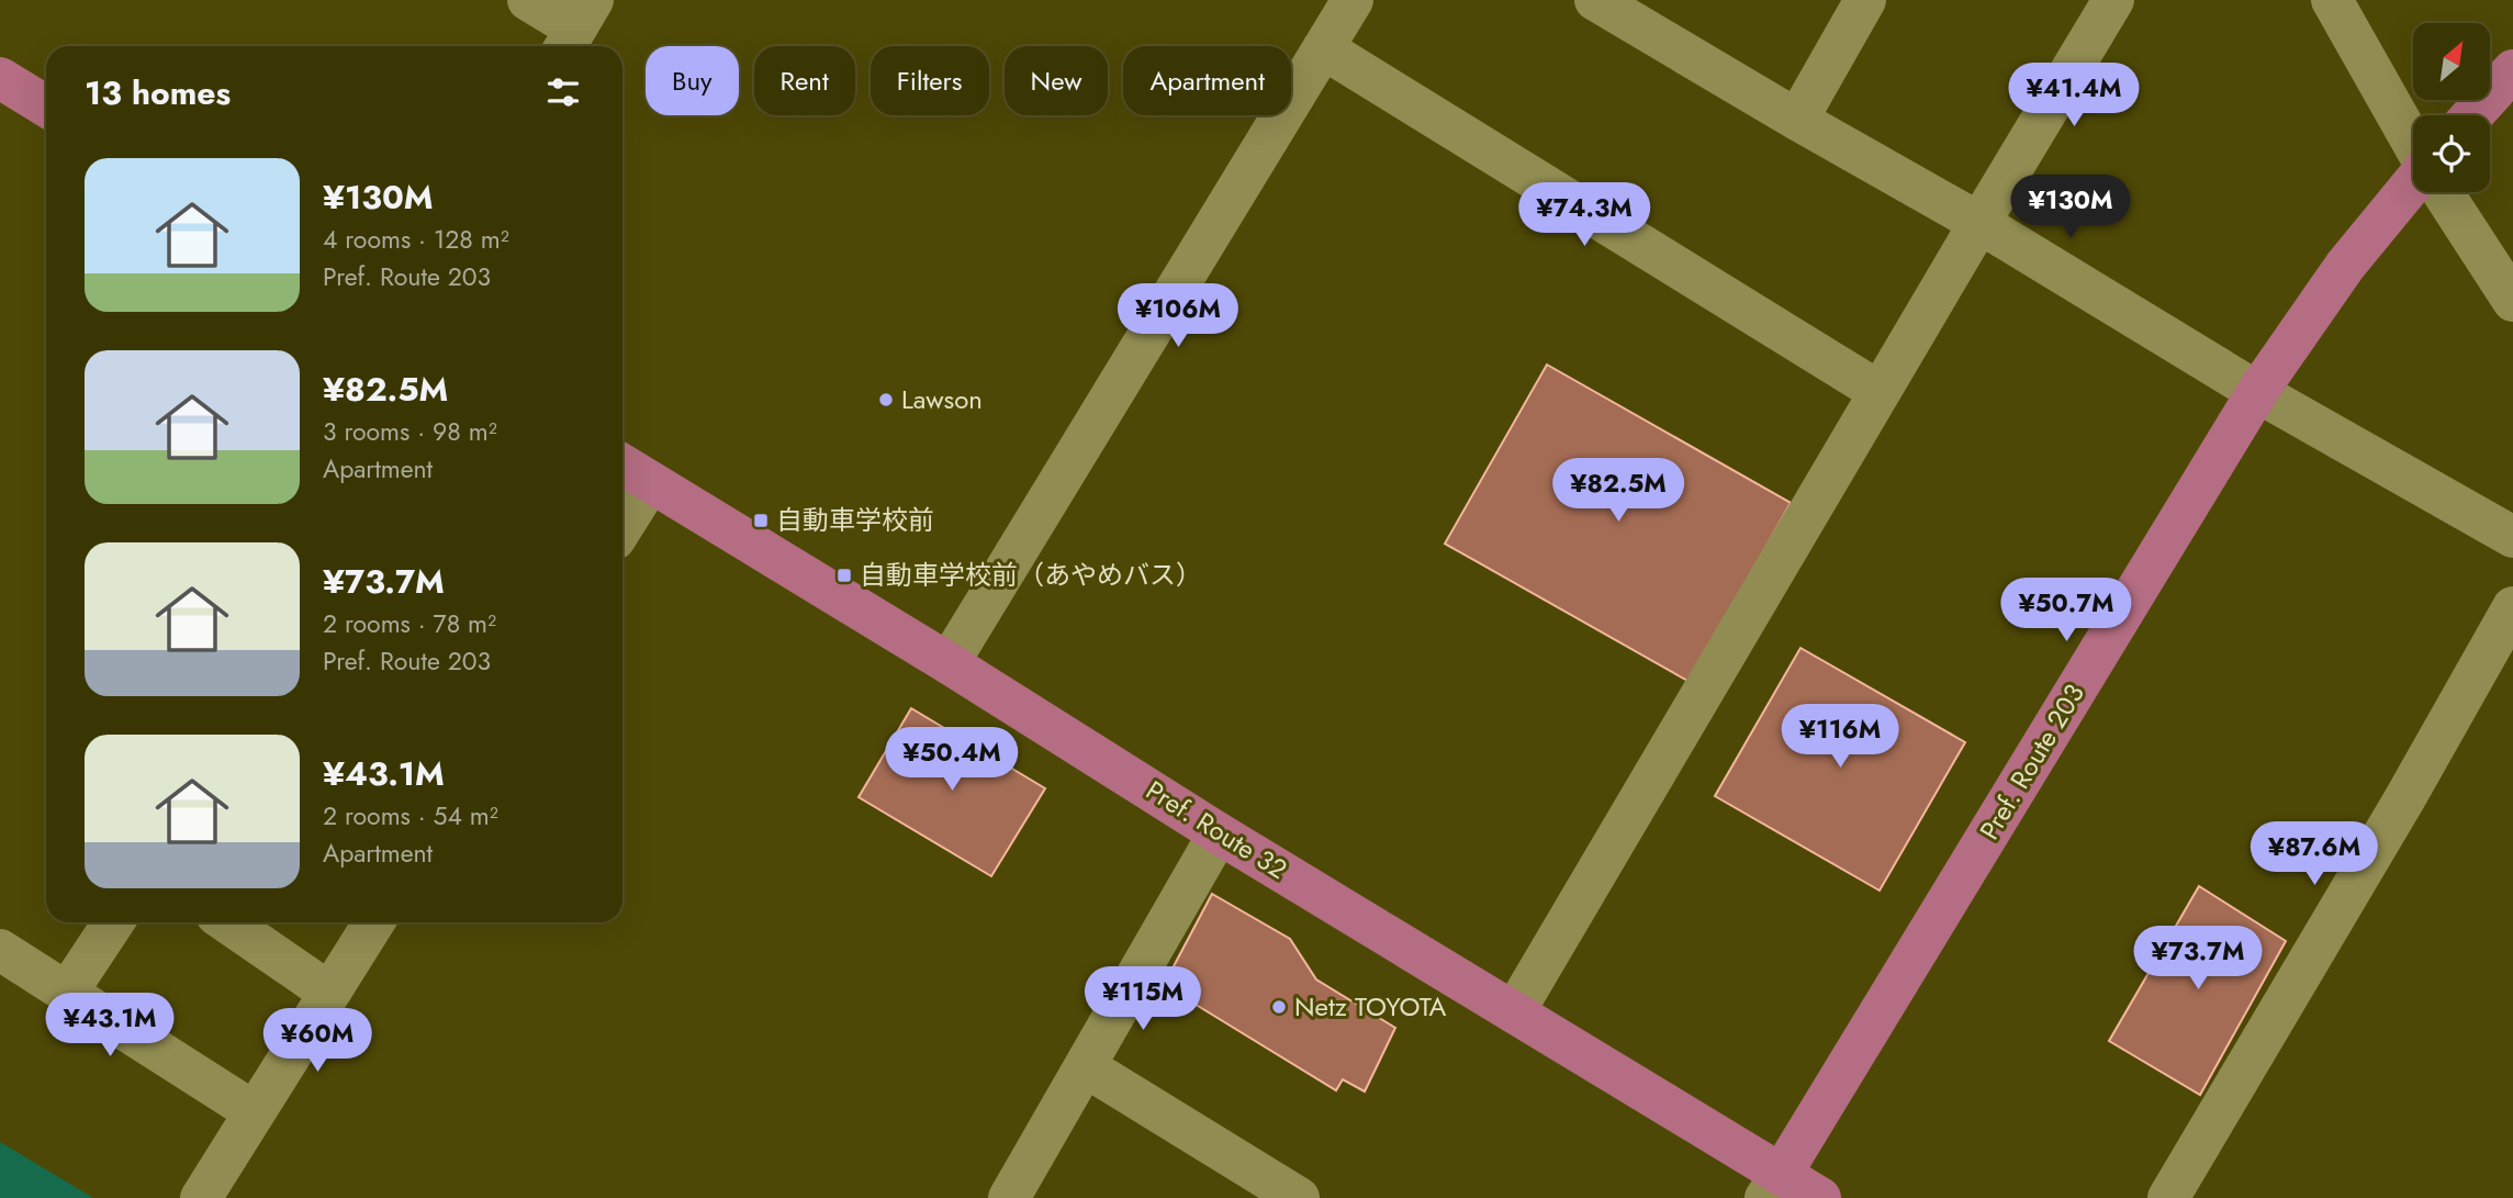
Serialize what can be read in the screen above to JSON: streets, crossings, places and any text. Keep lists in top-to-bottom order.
{
  "streets": {
    "main road": ["Pref. Route 203", "Pref. Route 32"]
  },
  "crossings": [
    ["Pref. Route 203", "Pref. Route 32"]
  ],
  "places": {
    "other": ["Lawson", "Netz TOYOTA"],
    "transit": ["自動車学校前", "自動車学校前（あやめバス）"]
  },
  "north": "top right",
  "page": {
    "chip": [
      "Buy",
      "Rent",
      "Filters",
      "New",
      "Apartment"
    ],
    "heading": "13 homes",
    "price": [
      "¥41.4M",
      "¥130M",
      "¥74.3M",
      "¥106M",
      "¥82.5M",
      "¥50.7M",
      "¥116M",
      "¥50.4M",
      "¥87.6M",
      "¥73.7M",
      "¥115M",
      "¥43.1M",
      "¥60M"
    ],
    "list": [
      {
        "name": "¥130M",
        "note": "4 rooms · 128 m² · Pref. Route 203"
      },
      {
        "name": "¥82.5M",
        "note": "3 rooms · 98 m² · Apartment"
      },
      {
        "name": "¥73.7M",
        "note": "2 rooms · 78 m² · Pref. Route 203"
      },
      {
        "name": "¥43.1M",
        "note": "2 rooms · 54 m² · Apartment"
      }
    ]
  }
}
